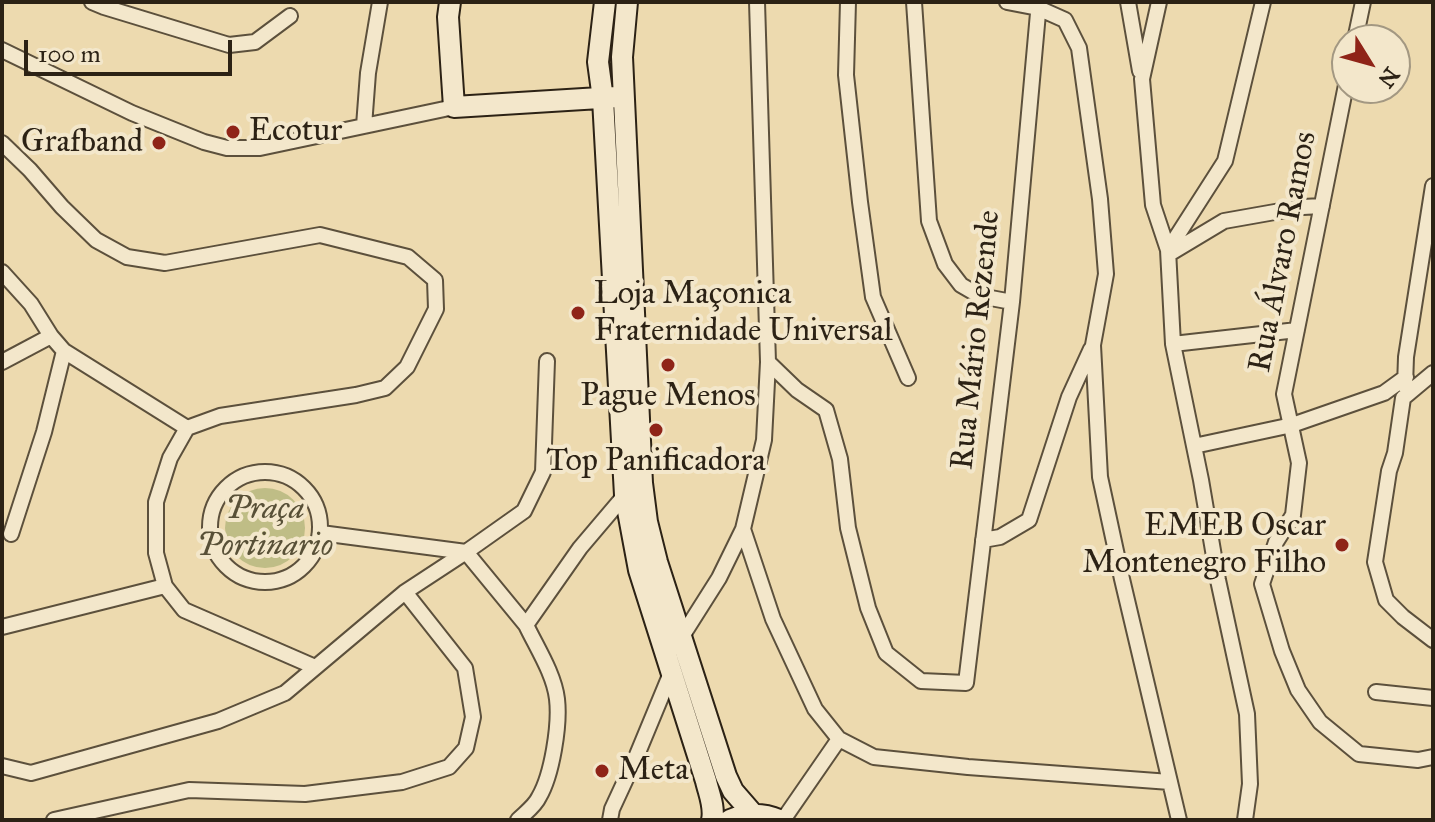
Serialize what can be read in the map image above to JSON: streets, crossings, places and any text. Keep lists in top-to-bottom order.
{
  "streets": {
    "street": ["Rua Álvaro Ramos", "Rua Mário Rezende"]
  },
  "parks": ["Praça Portinario"],
  "places": [
    "Ecotur",
    "Grafband",
    "Loja Maçonica Fraternidade Universal",
    "Pague Menos",
    "Top Panificadora",
    "EMEB Oscar Montenegro Filho",
    "Meta"
  ],
  "scale_bar": "100 m",
  "north": "bottom right"
}
